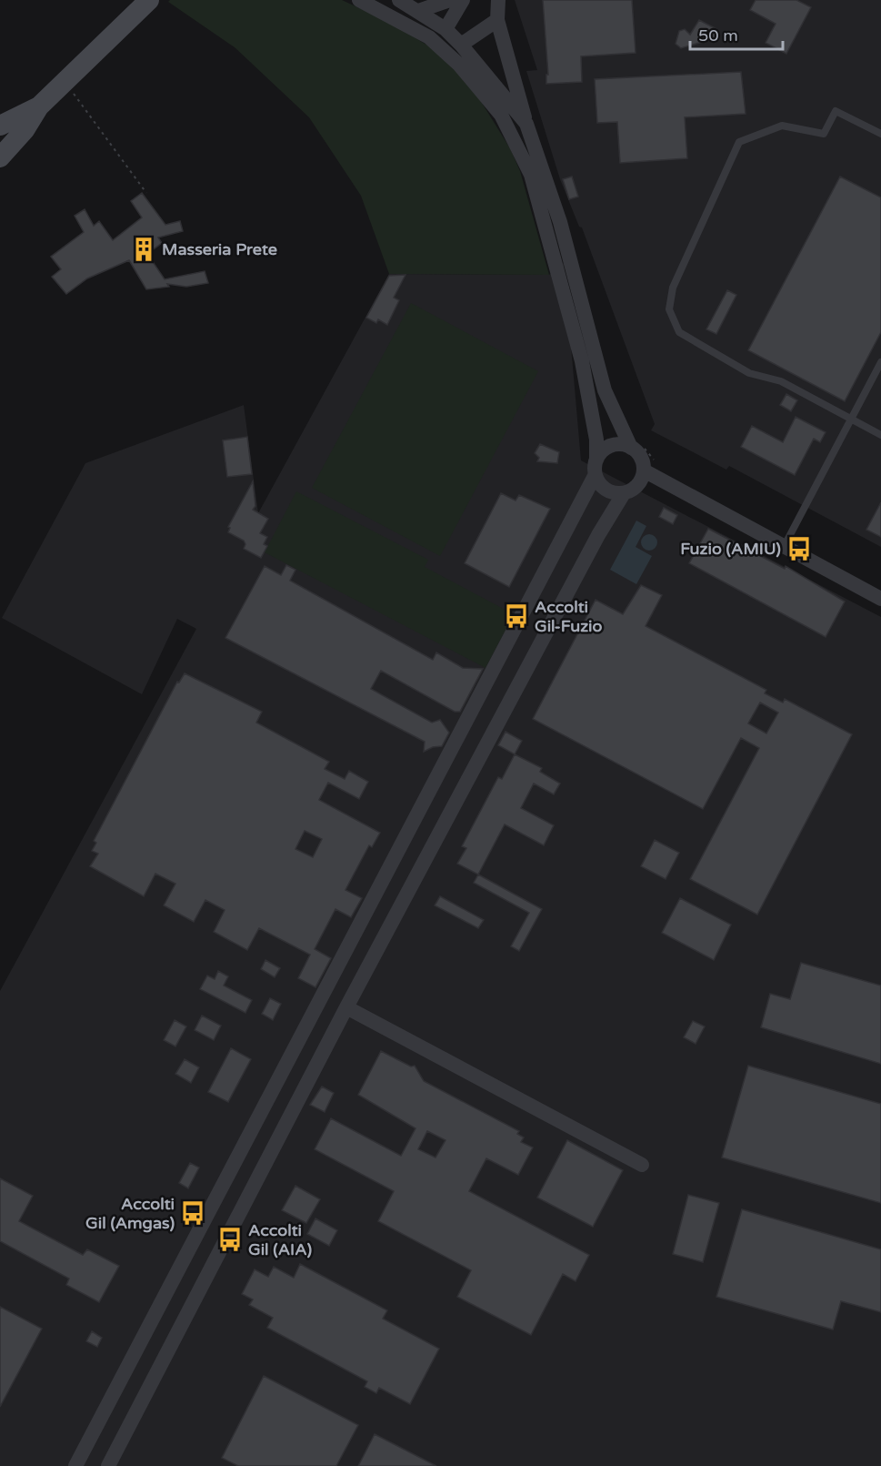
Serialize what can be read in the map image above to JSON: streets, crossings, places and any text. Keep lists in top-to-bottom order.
{
  "places": {
    "building": ["Masseria Prete"],
    "bus stop": [
      "Fuzio (AMIU)",
      "Accolti Gil-Fuzio",
      "Accolti Gil (Amgas)",
      "Accolti Gil (AIA)"
    ]
  },
  "scale_bar": "50 m"
}
